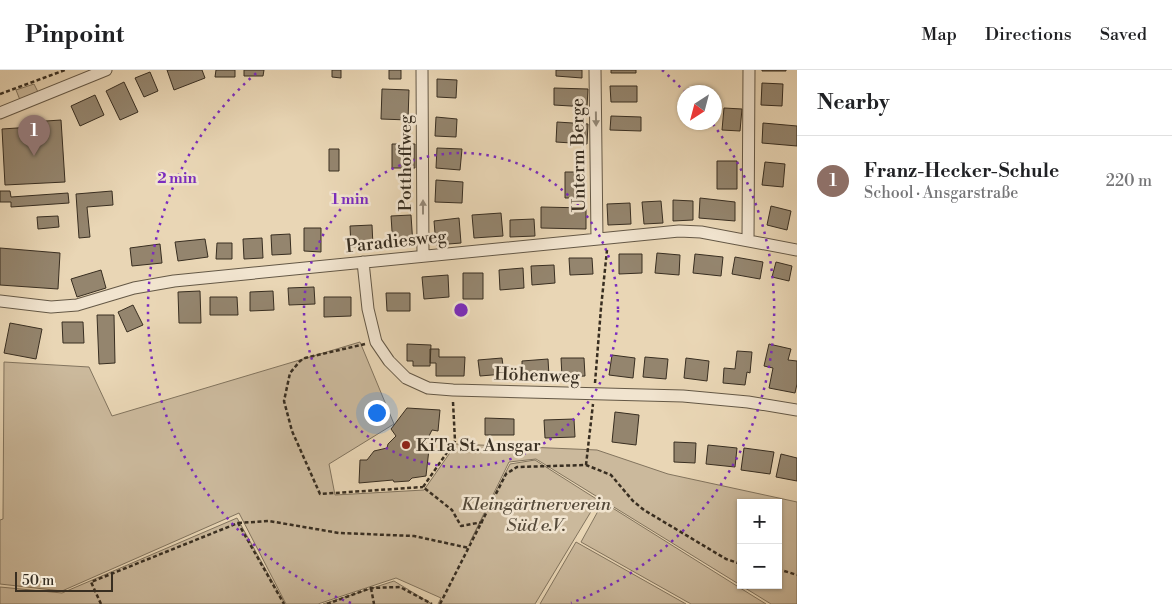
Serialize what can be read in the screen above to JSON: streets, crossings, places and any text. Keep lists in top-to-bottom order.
{
  "streets": {
    "street": [
      "Unterm Berge",
      "Potthoffweg",
      "Paradiesweg",
      "Höhenweg"
    ]
  },
  "crossings": [
    ["Unterm Berge", "Paradiesweg"],
    ["Potthoffweg", "Paradiesweg"],
    ["Paradiesweg", "Höhenweg"]
  ],
  "one_way": ["Unterm Berge", "Potthoffweg"],
  "parks": ["Kleingärtnerverein Süd e.V."],
  "places": ["KiTa St. Ansgar"],
  "scale_bar": "50 m",
  "north": "bottom left",
  "page": {
    "header": "Pinpoint",
    "nav": ["Map", "Directions", "Saved"],
    "heading": "Nearby",
    "pins": "1",
    "list": [
      {
        "mark": "1",
        "name": "Franz-Hecker-Schule",
        "note": "School · Ansgarstraße",
        "value": "220 m"
      }
    ],
    "map_buttons": ["+", "−"],
    "scale": "50 m"
  },
  "rings": ["2 min", "1 min"]
}
